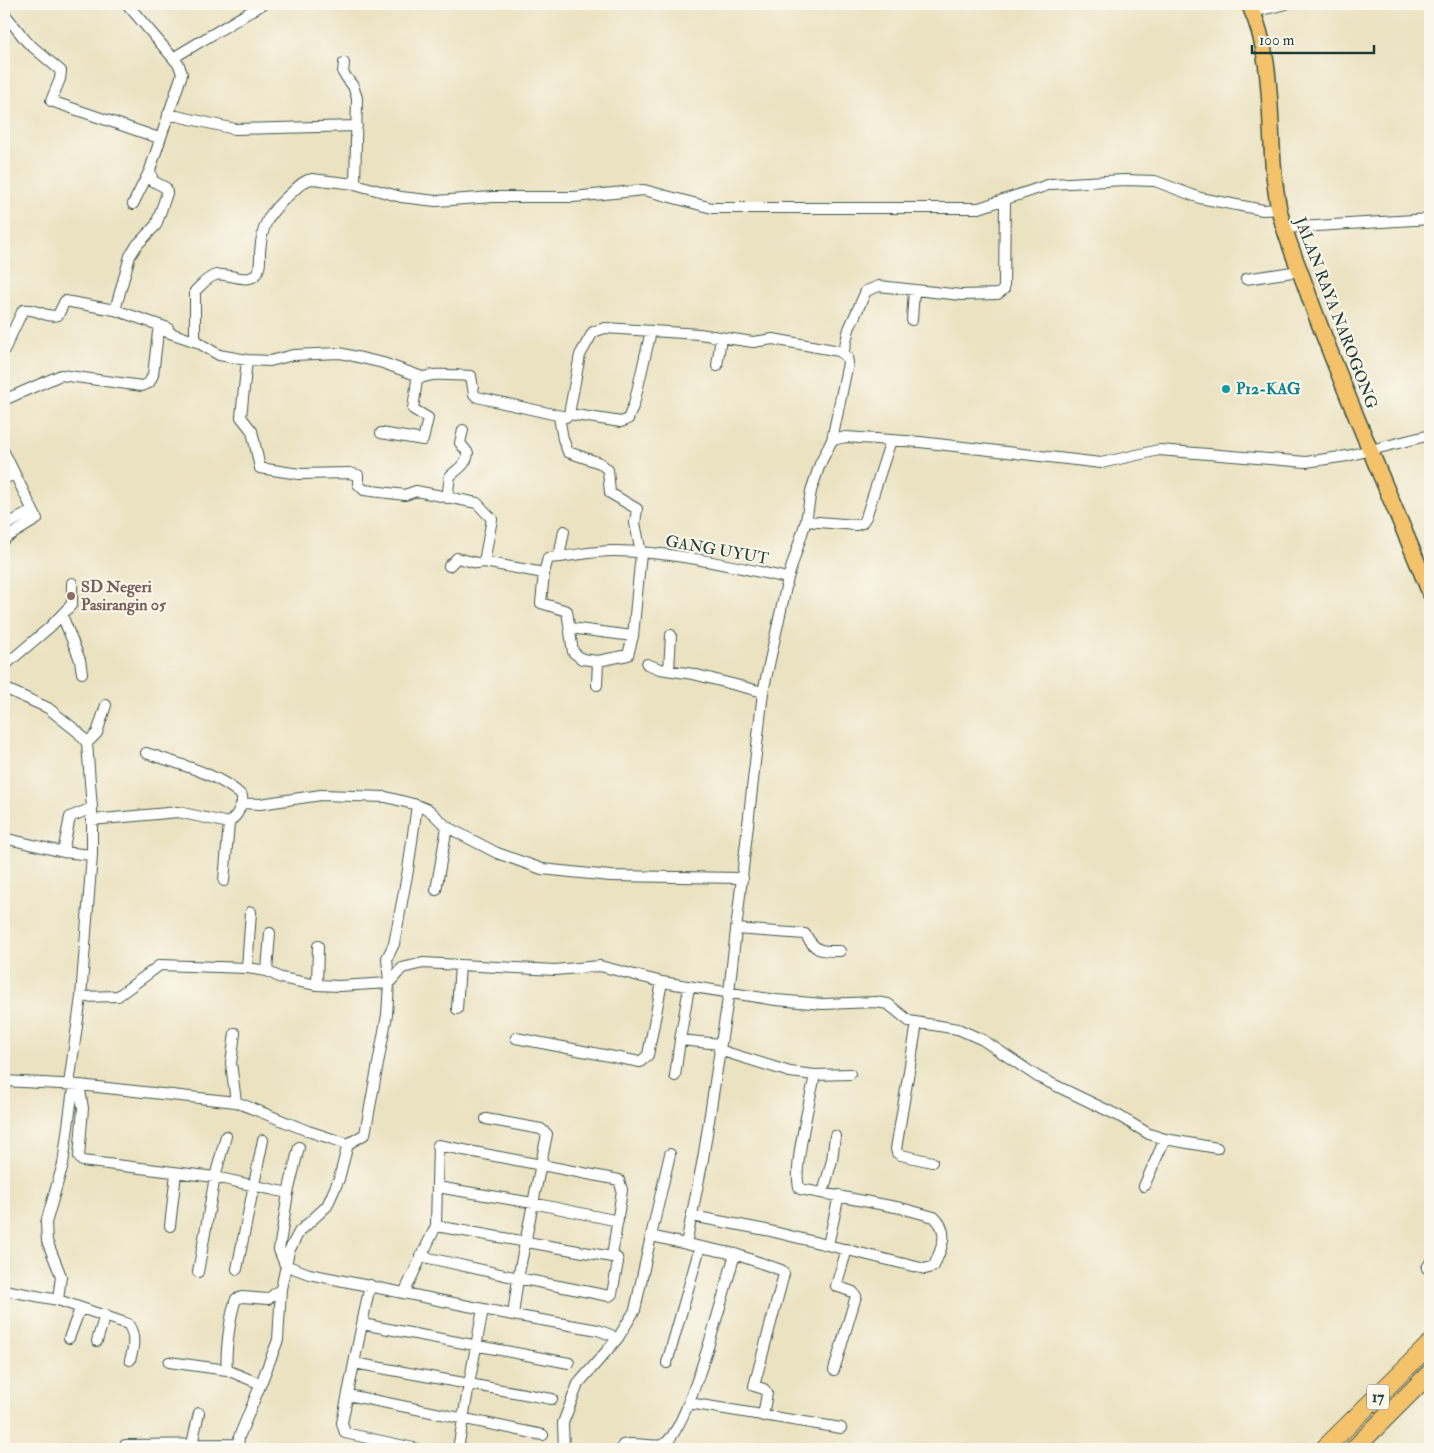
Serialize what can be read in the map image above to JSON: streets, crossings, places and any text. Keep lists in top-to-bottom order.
{
  "streets": {
    "highway": ["17"],
    "main road": ["JALAN RAYA NAROGONG"],
    "street": ["GANG UYUT"]
  },
  "places": ["P12-KAG", "SD Negeri Pasirangin 05"],
  "scale_bar": "100 m"
}
